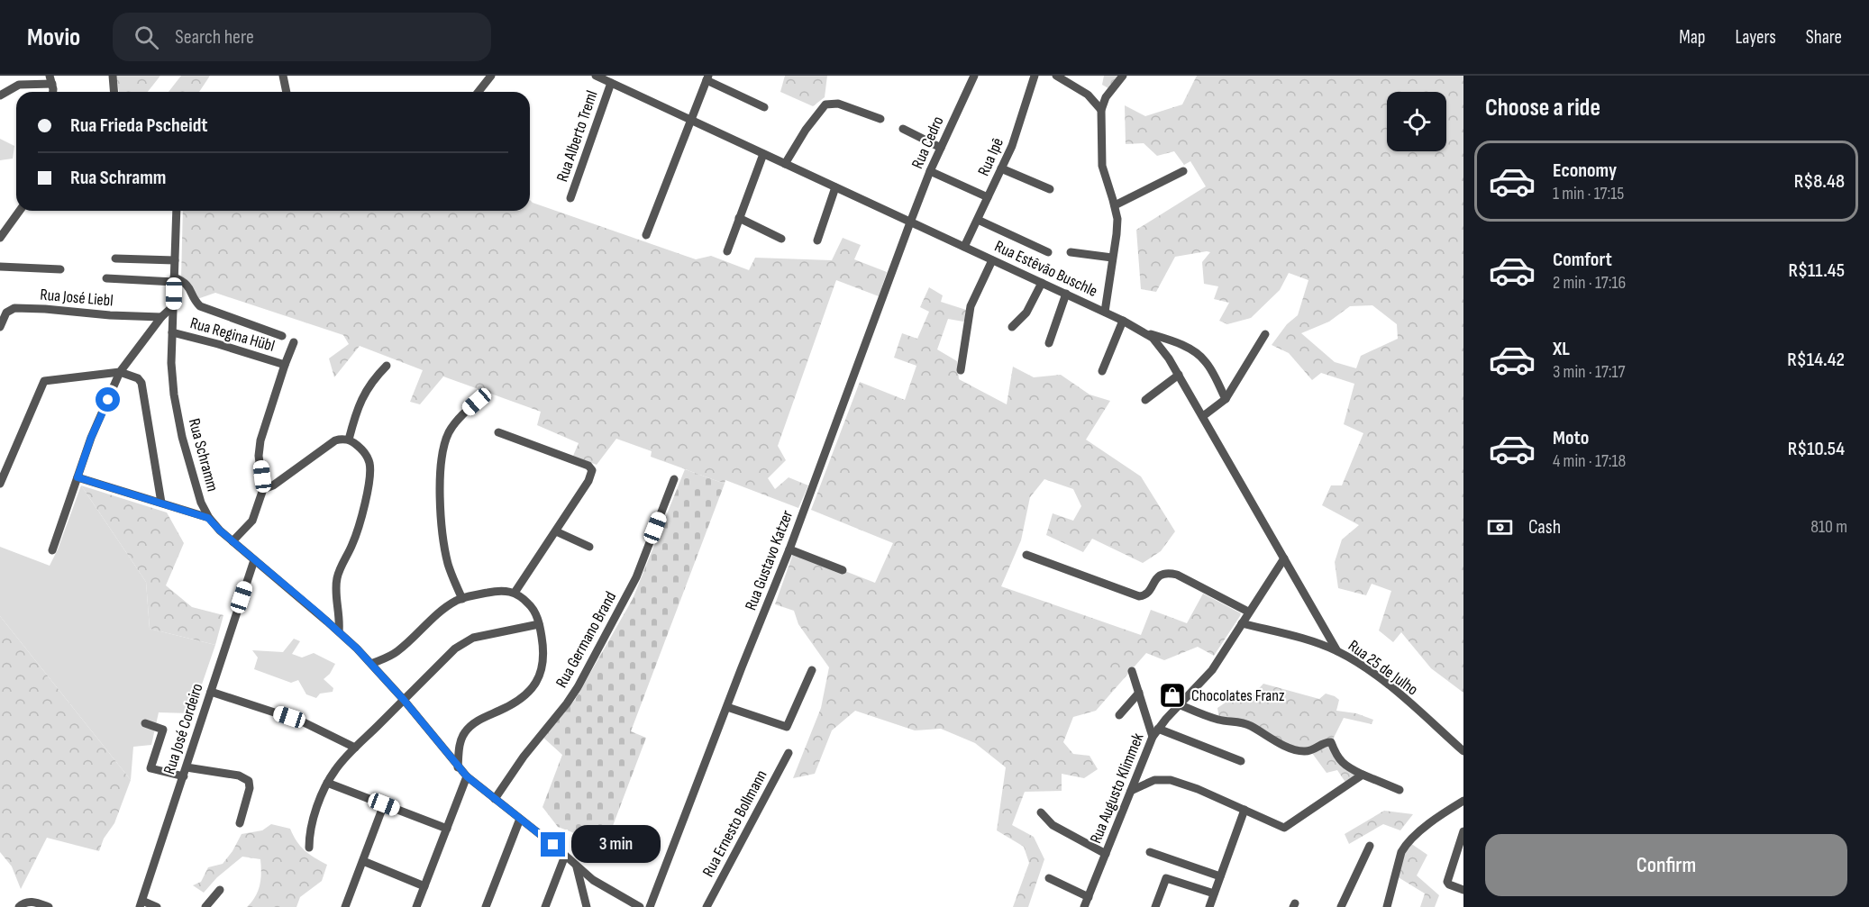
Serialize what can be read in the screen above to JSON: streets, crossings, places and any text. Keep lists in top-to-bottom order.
{
  "streets": {
    "street": [
      "Rua Alberto Treml",
      "Rua Cedro",
      "Rua Ipê",
      "Rua Estêvão Buschle",
      "Rua José Liebl",
      "Rua Regina Hübl",
      "Rua Schramm",
      "Rua Gustavo Katzer",
      "Rua Germano Brand",
      "Rua 25 de Julho",
      "Rua José Cordeiro",
      "Rua Augusto Klimmek",
      "Rua Ernesto Bollmann"
    ]
  },
  "crossings": [
    ["Rua Alberto Treml", "Rua Estêvão Buschle"],
    ["Rua Cedro", "Rua Estêvão Buschle"],
    ["Rua Cedro", "Rua Gustavo Katzer"],
    ["Rua Ipê", "Rua Estêvão Buschle"],
    ["Rua Estêvão Buschle", "Rua Gustavo Katzer"],
    ["Rua Estêvão Buschle", "Rua 25 de Julho"],
    ["Rua Estêvão Buschle", "Rua Augusto Klimmek"],
    ["Rua Regina Hübl", "Rua Schramm"],
    ["Rua Schramm", "Rua Germano Brand"],
    ["Rua Schramm", "Rua José Cordeiro"],
    ["Rua 25 de Julho", "Rua Augusto Klimmek"]
  ],
  "places": {
    "shop": ["Chocolates Franz"]
  },
  "page": {
    "header": "Movio",
    "search": "Search here",
    "nav": ["Map", "Layers", "Share"],
    "heading": "Choose a ride",
    "banner": ["Rua Frieda Pscheidt", "Rua Schramm"],
    "list": [
      {
        "name": "Economy",
        "note": "1 min · 17:15",
        "value": "R$8.48"
      },
      {
        "name": "Comfort",
        "note": "2 min · 17:16",
        "value": "R$11.45"
      },
      {
        "name": "XL",
        "note": "3 min · 17:17",
        "value": "R$14.42"
      },
      {
        "name": "Moto",
        "note": "4 min · 17:18",
        "value": "R$10.54"
      }
    ],
    "pay": ["Cash", "810 m"],
    "buttons": "Confirm",
    "bubble": "3 min"
  }
}
